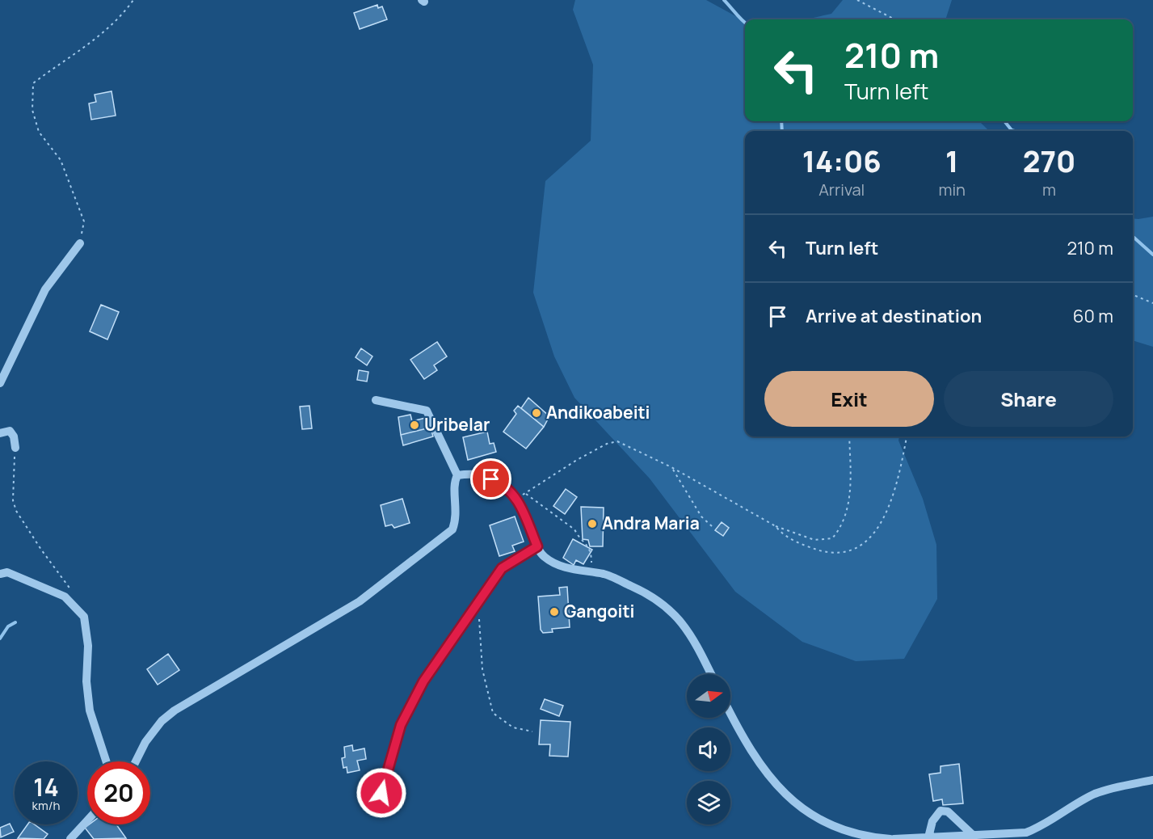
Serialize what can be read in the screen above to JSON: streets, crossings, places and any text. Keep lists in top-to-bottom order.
{
  "places": [
    "Andikoabeiti",
    "Uribelar",
    "Andra Maria",
    "Gangoiti"
  ],
  "north": "right",
  "page": {
    "turn": ["210 m", "Turn left"],
    "eta": [
      "14:06",
      "Arrival",
      "1",
      "min",
      "270",
      "m"
    ],
    "list": [
      {
        "name": "Turn left",
        "value": "210 m"
      },
      {
        "name": "Arrive at destination",
        "value": "60 m"
      }
    ],
    "buttons": ["Exit", "Share"],
    "speed": "14 km/h",
    "limit": "20"
  }
}
